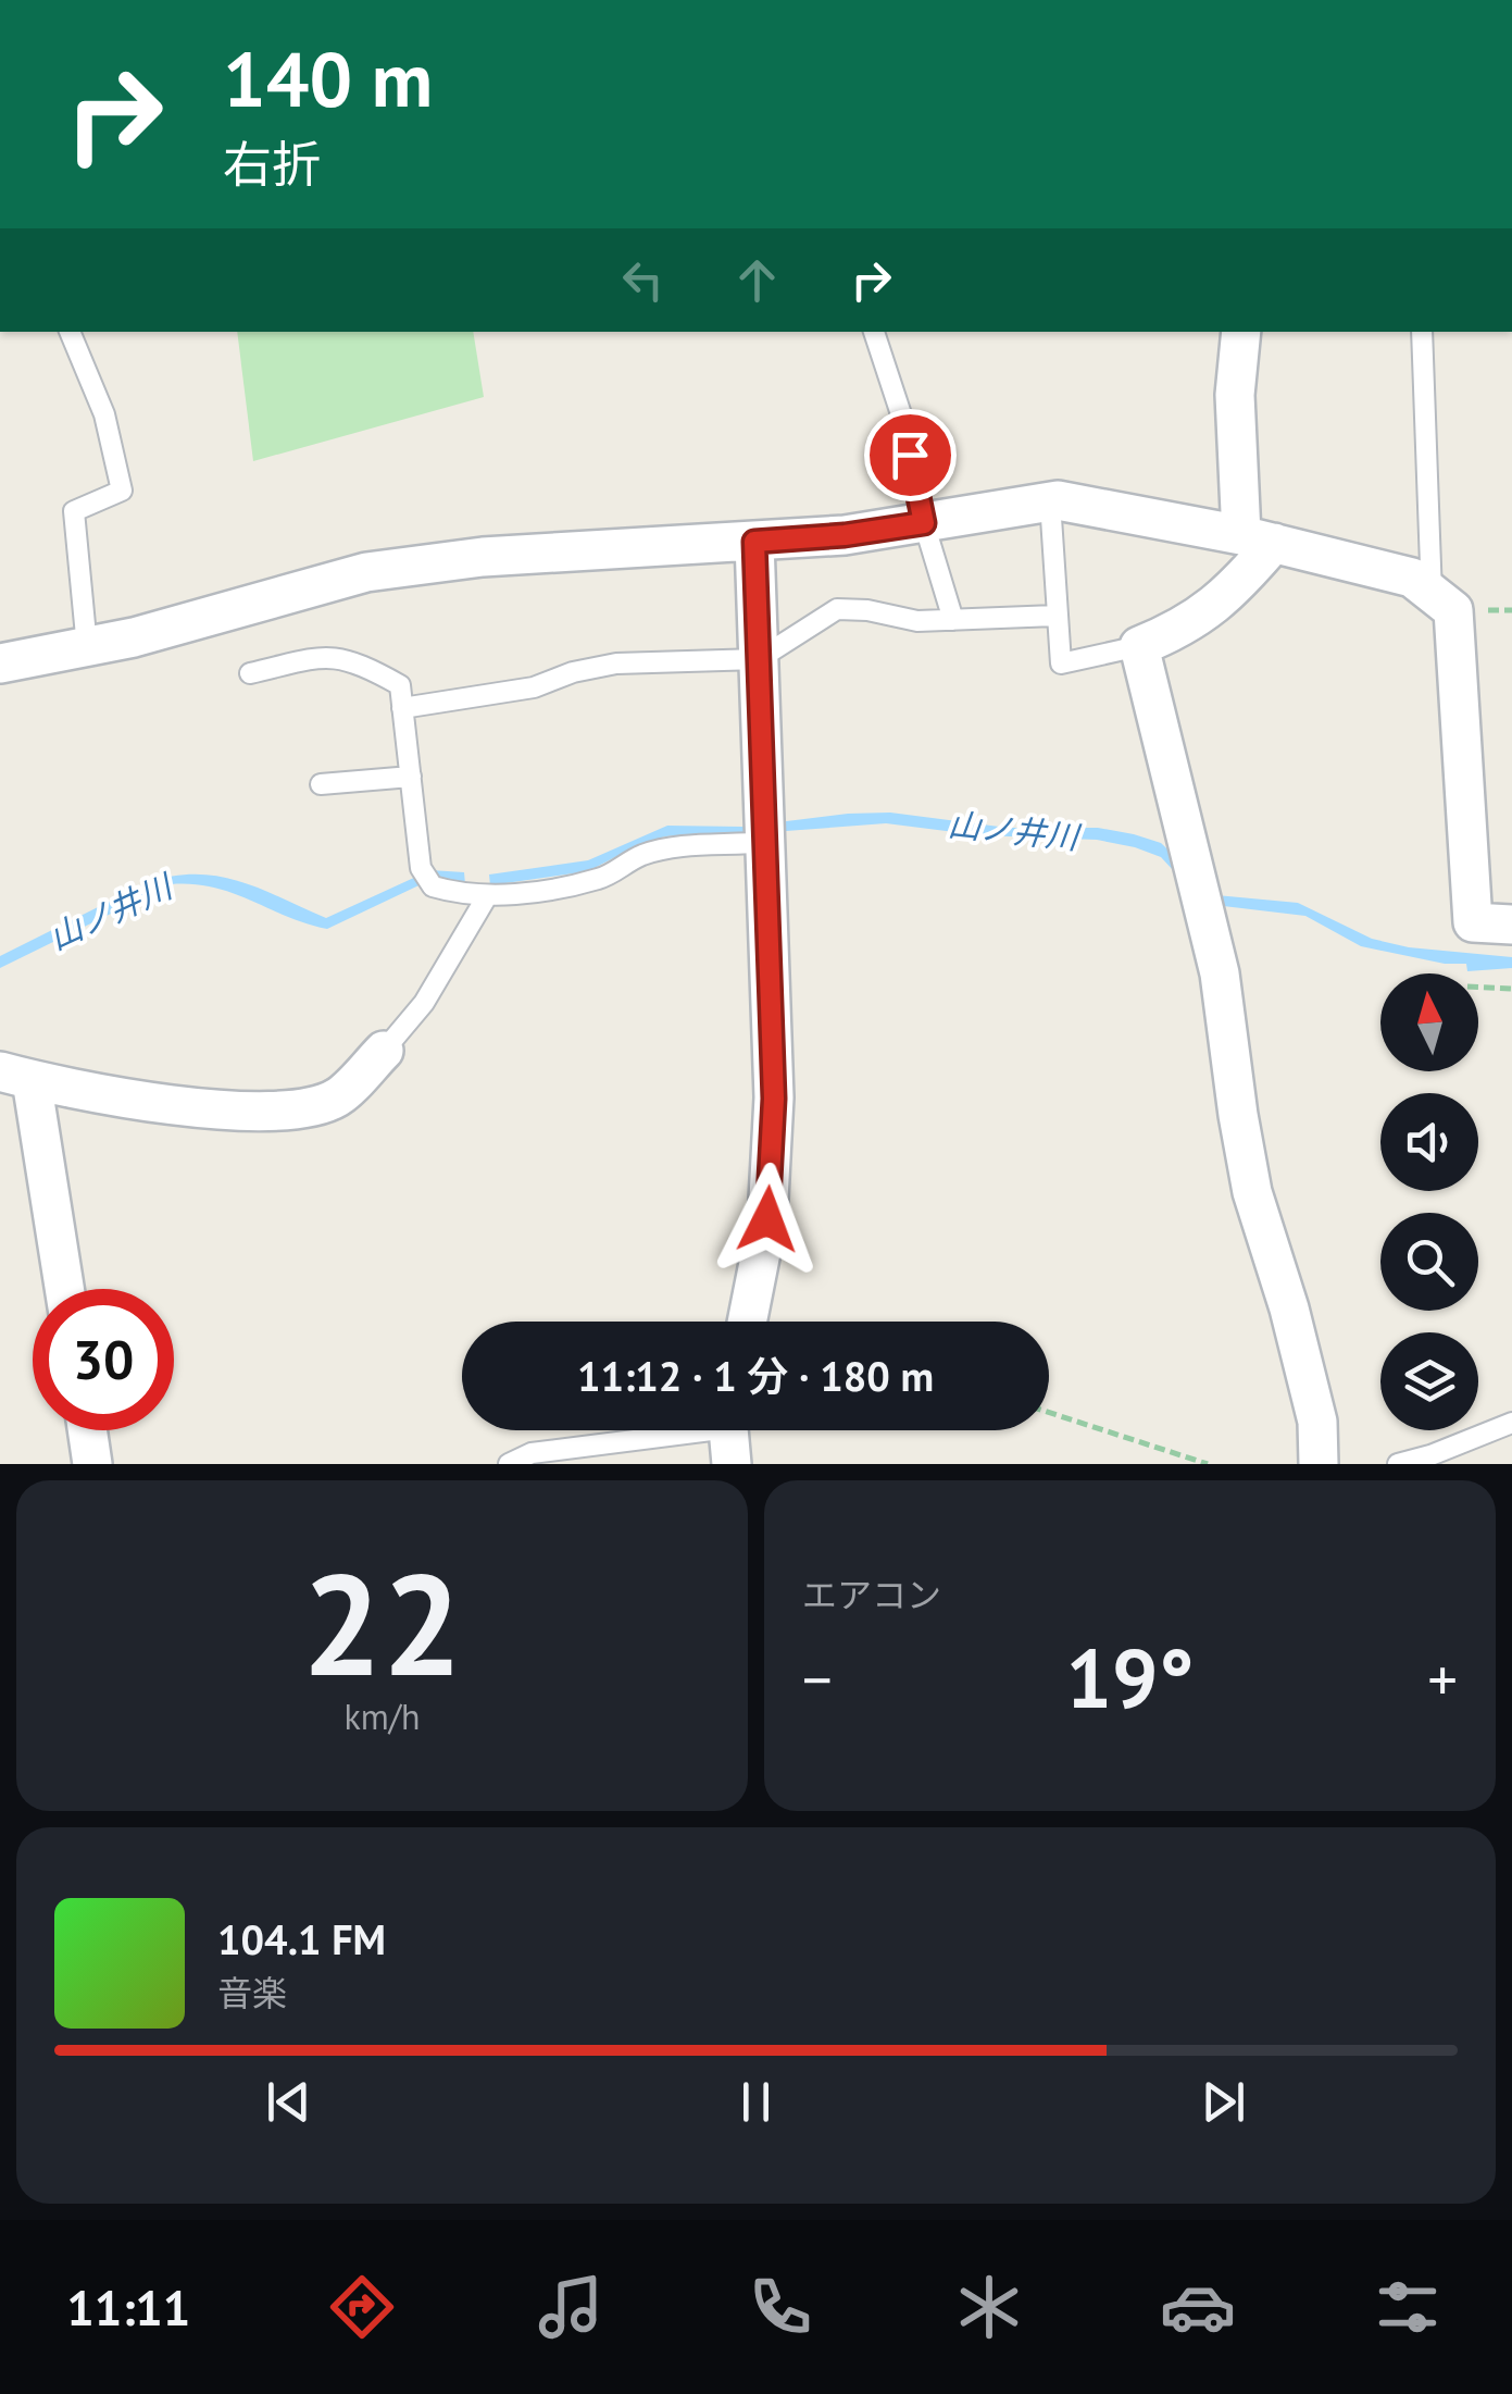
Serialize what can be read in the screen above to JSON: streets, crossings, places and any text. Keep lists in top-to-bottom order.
{
  "water": ["山ノ井川"],
  "north": "top",
  "page": {
    "turn": ["140 m", "右折"],
    "limit": "30",
    "trip": "11:12 · 1 分 · 180 m",
    "tile": [
      ["22", "km/h"],
      "エアコン"
    ],
    "heat": ["−", "19°", "+"],
    "song": ["104.1 FM", "音楽"],
    "tabs": "11:11"
  }
}
